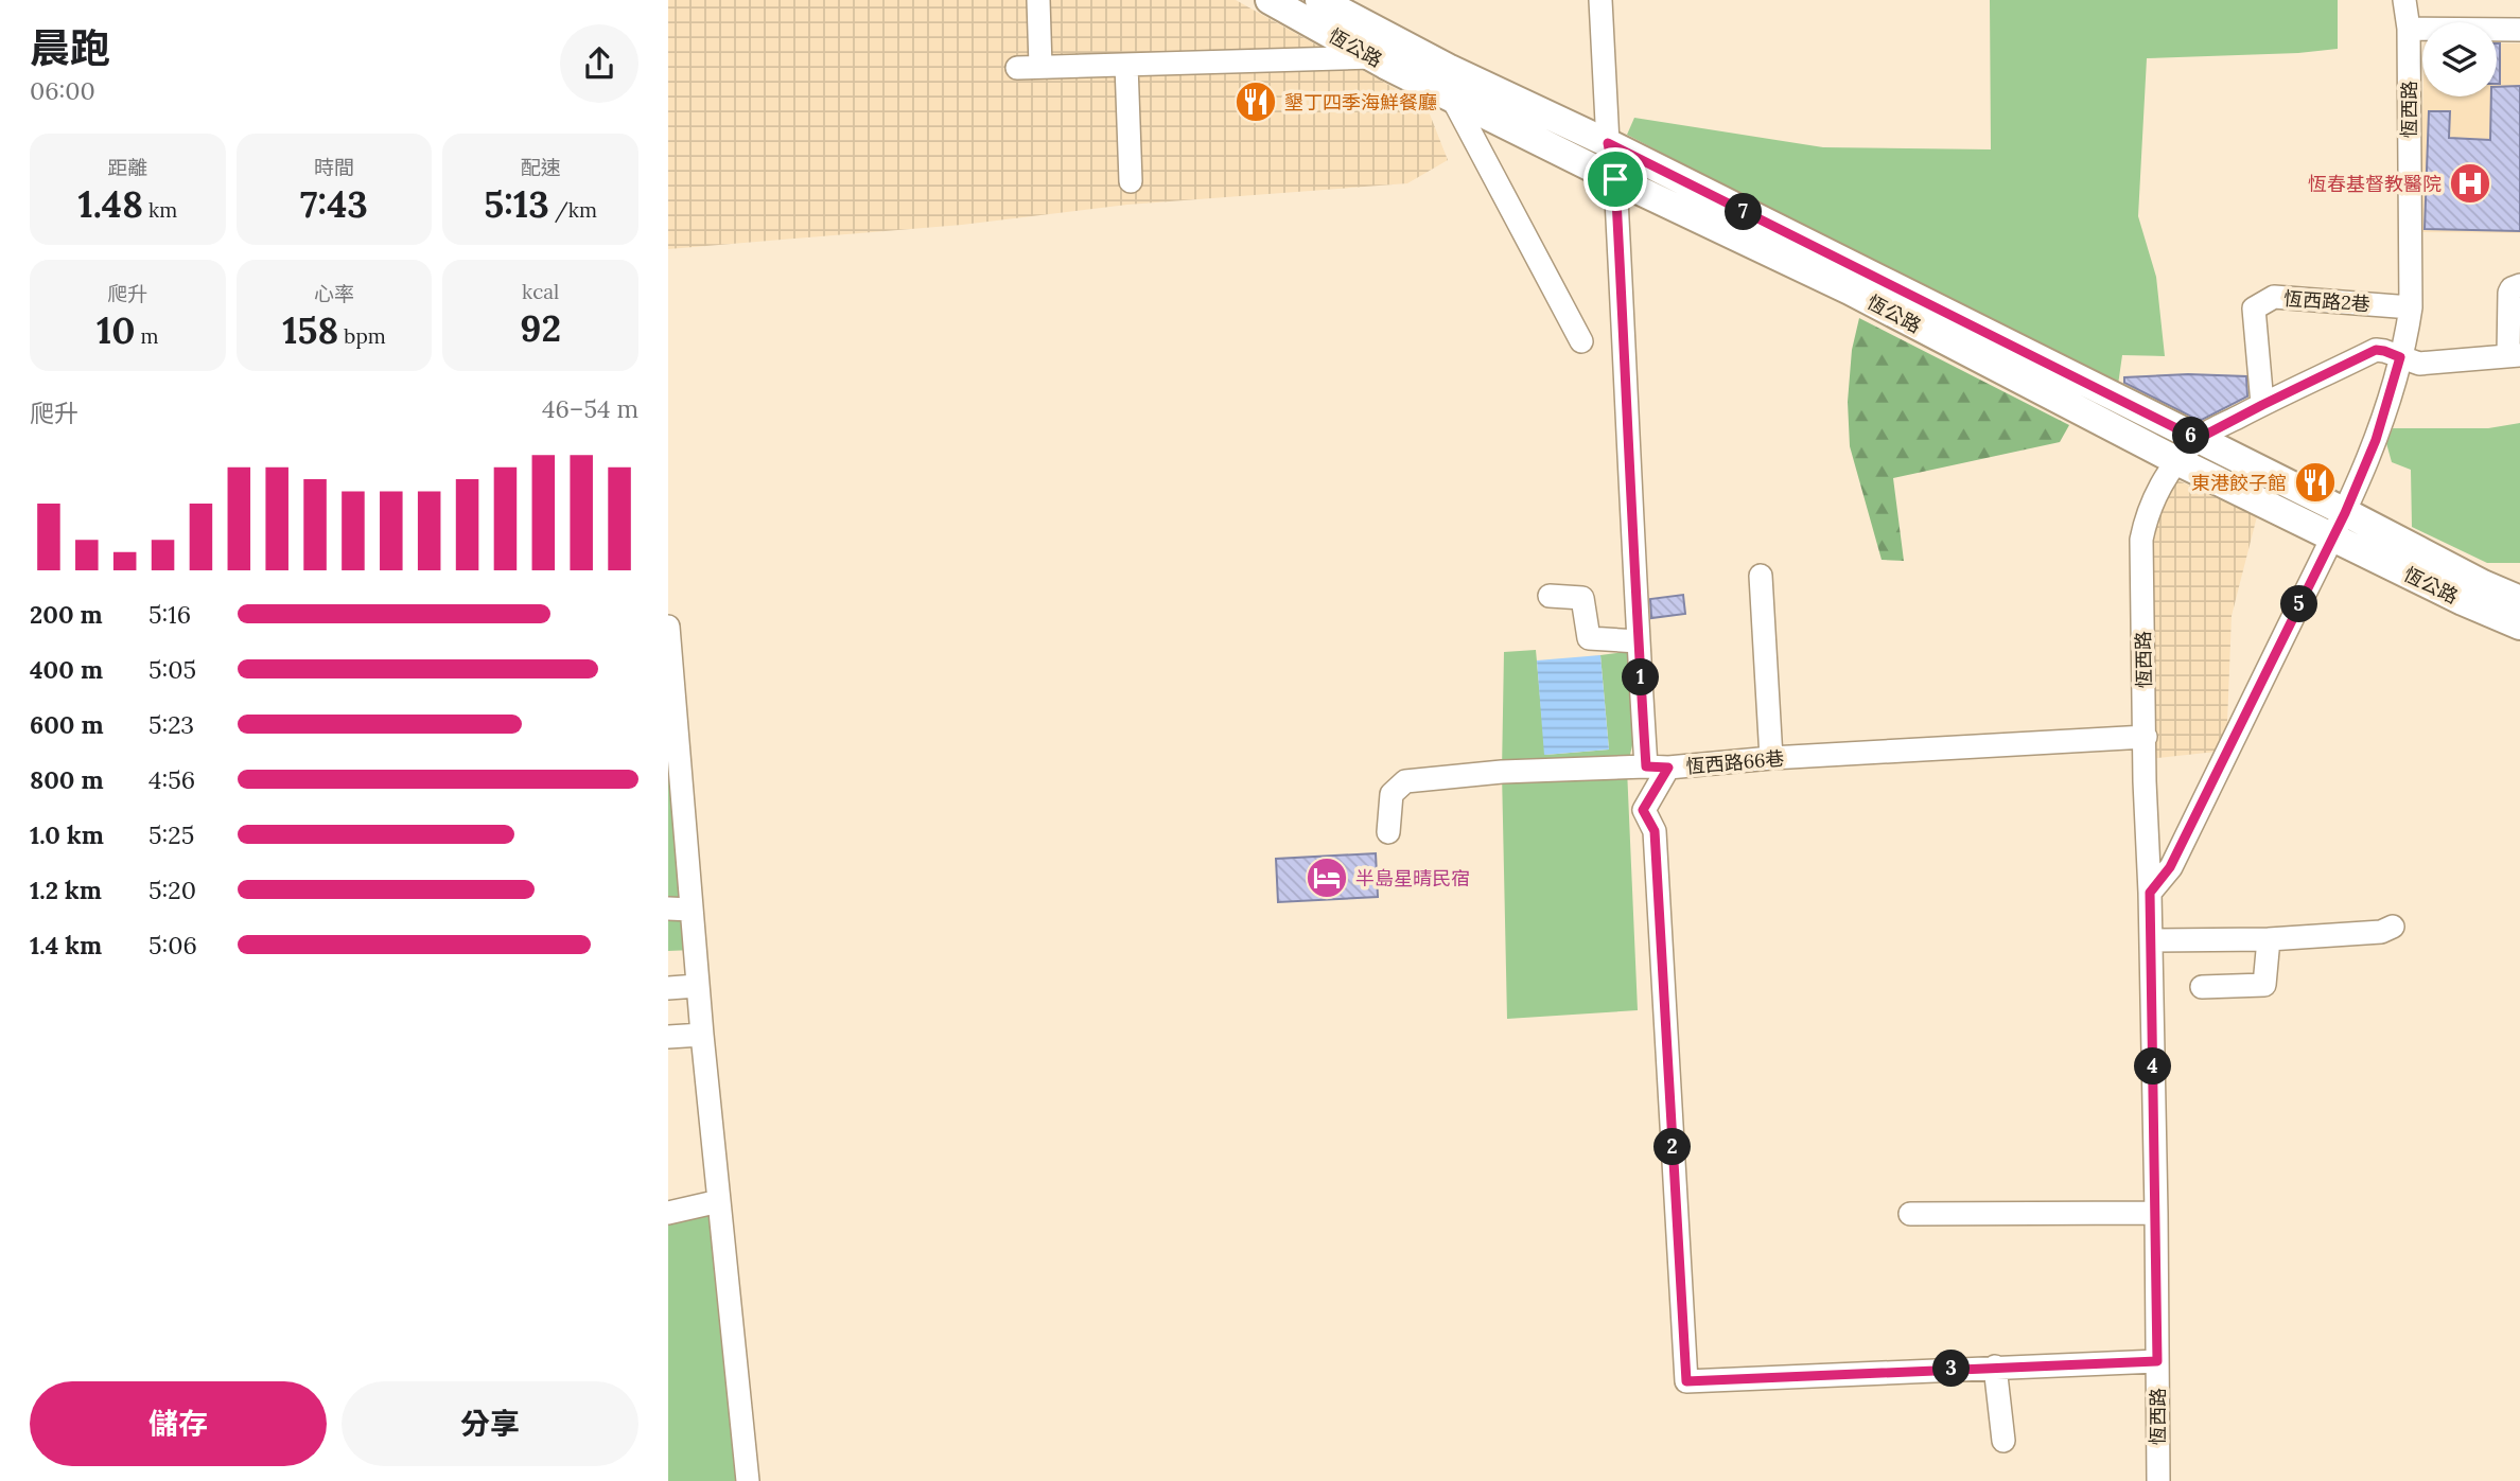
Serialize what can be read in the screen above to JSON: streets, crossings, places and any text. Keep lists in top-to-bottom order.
{
  "streets": {
    "main road": ["恆公路"],
    "street": ["恆西路", "恆西路2巷", "恆西路66巷"]
  },
  "crossings": [
    ["恆公路", "恆西路"],
    ["恆西路", "恆西路2巷"],
    ["恆西路", "恆西路66巷"]
  ],
  "places": {
    "restaurant": ["墾丁四季海鮮餐廳", "東港餃子館"],
    "hospital": ["恆春基督教醫院"],
    "hotel": ["半島星晴民宿"]
  },
  "page": {
    "heading": ["晨跑", "06:00"],
    "stats": [
      ["距離", "1.48 km"],
      ["時間", "7:43"],
      ["配速", "5:13 /km"],
      ["爬升", "10 m"],
      ["心率", "158 bpm"],
      ["kcal", "92"]
    ],
    "pins": [
      "7",
      "6",
      "5",
      "1",
      "4",
      "2",
      "3"
    ],
    "chart": ["爬升", "46–54 m"],
    "list": [
      {
        "name": "200 m",
        "note": "5:16"
      },
      {
        "name": "400 m",
        "note": "5:05"
      },
      {
        "name": "600 m",
        "note": "5:23"
      },
      {
        "name": "800 m",
        "note": "4:56"
      },
      {
        "name": "1.0 km",
        "note": "5:25"
      },
      {
        "name": "1.2 km",
        "note": "5:20"
      },
      {
        "name": "1.4 km",
        "note": "5:06"
      }
    ],
    "buttons": ["儲存", "分享"]
  }
}
